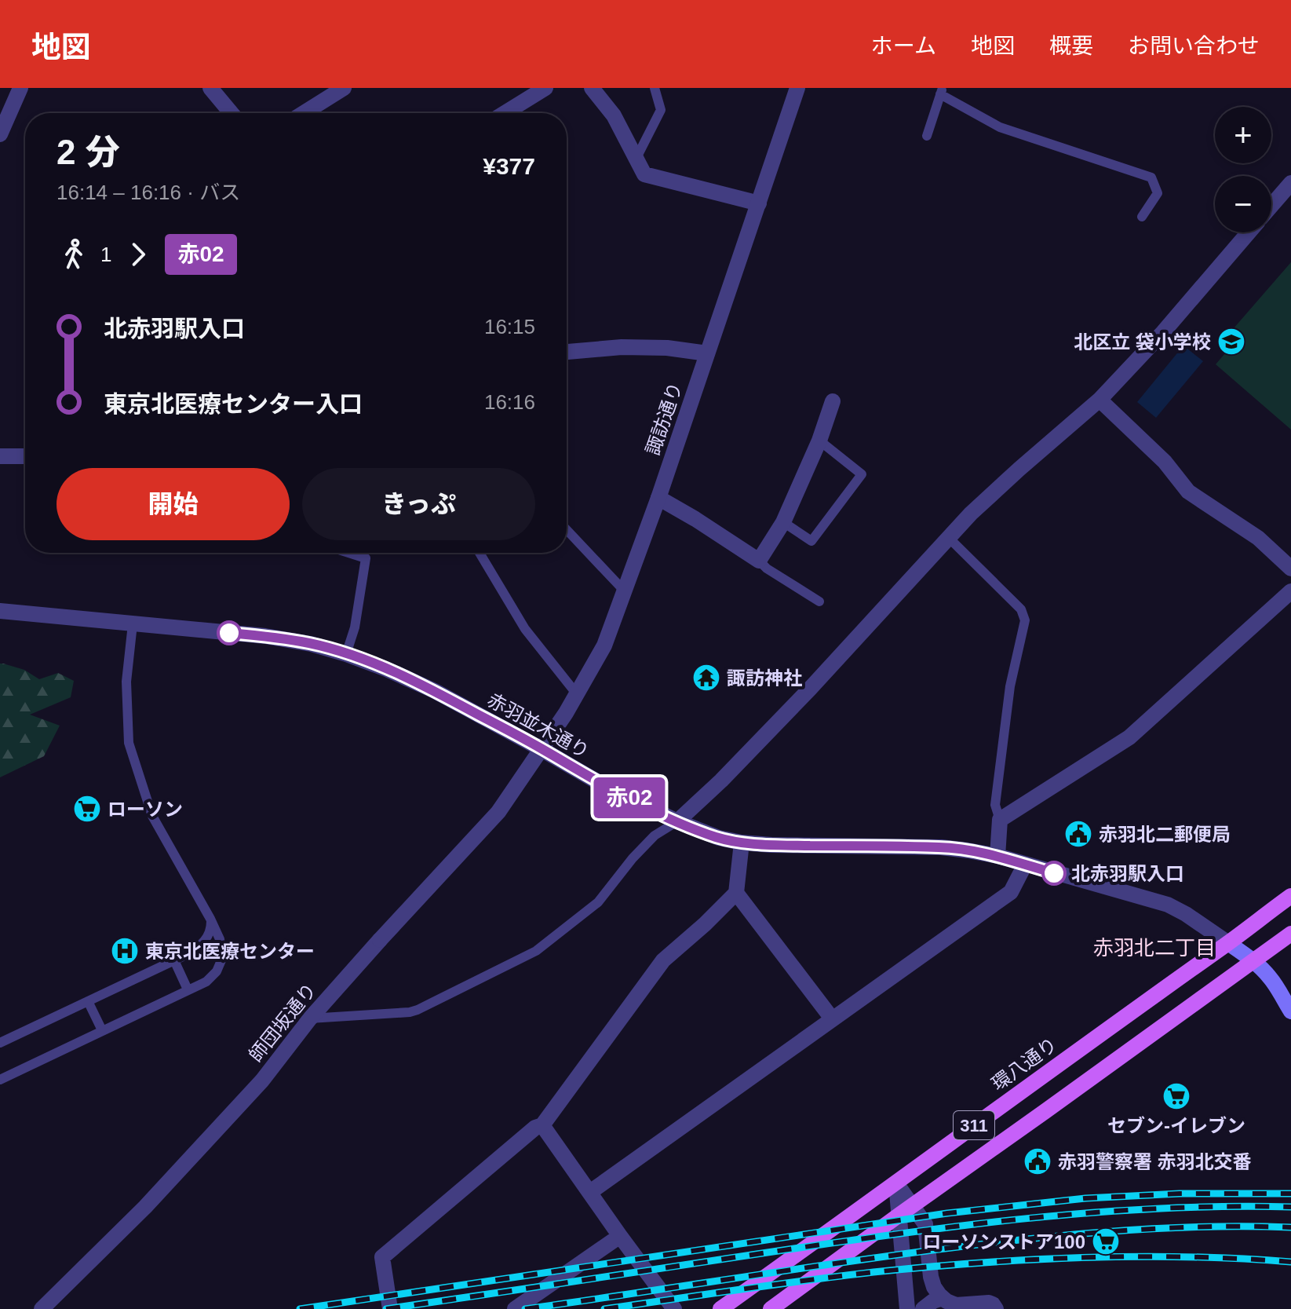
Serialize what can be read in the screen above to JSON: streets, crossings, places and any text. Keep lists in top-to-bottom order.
{
  "streets": {
    "main road": ["環八通り", "311"],
    "street": ["諏訪通り", "赤羽並木通り", "師団坂通り"]
  },
  "crossings": [
    ["諏訪通り", "赤羽並木通り"],
    ["諏訪通り", "師団坂通り"],
    ["赤羽並木通り", "師団坂通り"],
    ["赤羽並木通り", "環八通り"]
  ],
  "districts": ["赤羽北二丁目"],
  "places": {
    "school or university": ["北区立 袋小学校"],
    "temple": ["諏訪神社"],
    "supermarket": ["ローソン", "セブン-イレブン", "ローソンストア100"],
    "public building": ["赤羽北二郵便局", "赤羽警察署 赤羽北交番"],
    "other": ["北赤羽駅入口"],
    "hospital": ["東京北医療センター"]
  },
  "lines": ["bus line 赤02"],
  "page": {
    "header": "地図",
    "nav": [
      "ホーム",
      "地図",
      "概要",
      "お問い合わせ"
    ],
    "on_map": "赤02",
    "map_buttons": ["+", "−"],
    "heading": ["2 分", "16:14 – 16:16 · バス", "¥377"],
    "legs": ["1", "赤02"],
    "list": [
      {
        "name": "北赤羽駅入口",
        "value": "16:15"
      },
      {
        "name": "東京北医療センター入口",
        "value": "16:16"
      }
    ],
    "buttons": ["開始", "きっぷ"]
  }
}
